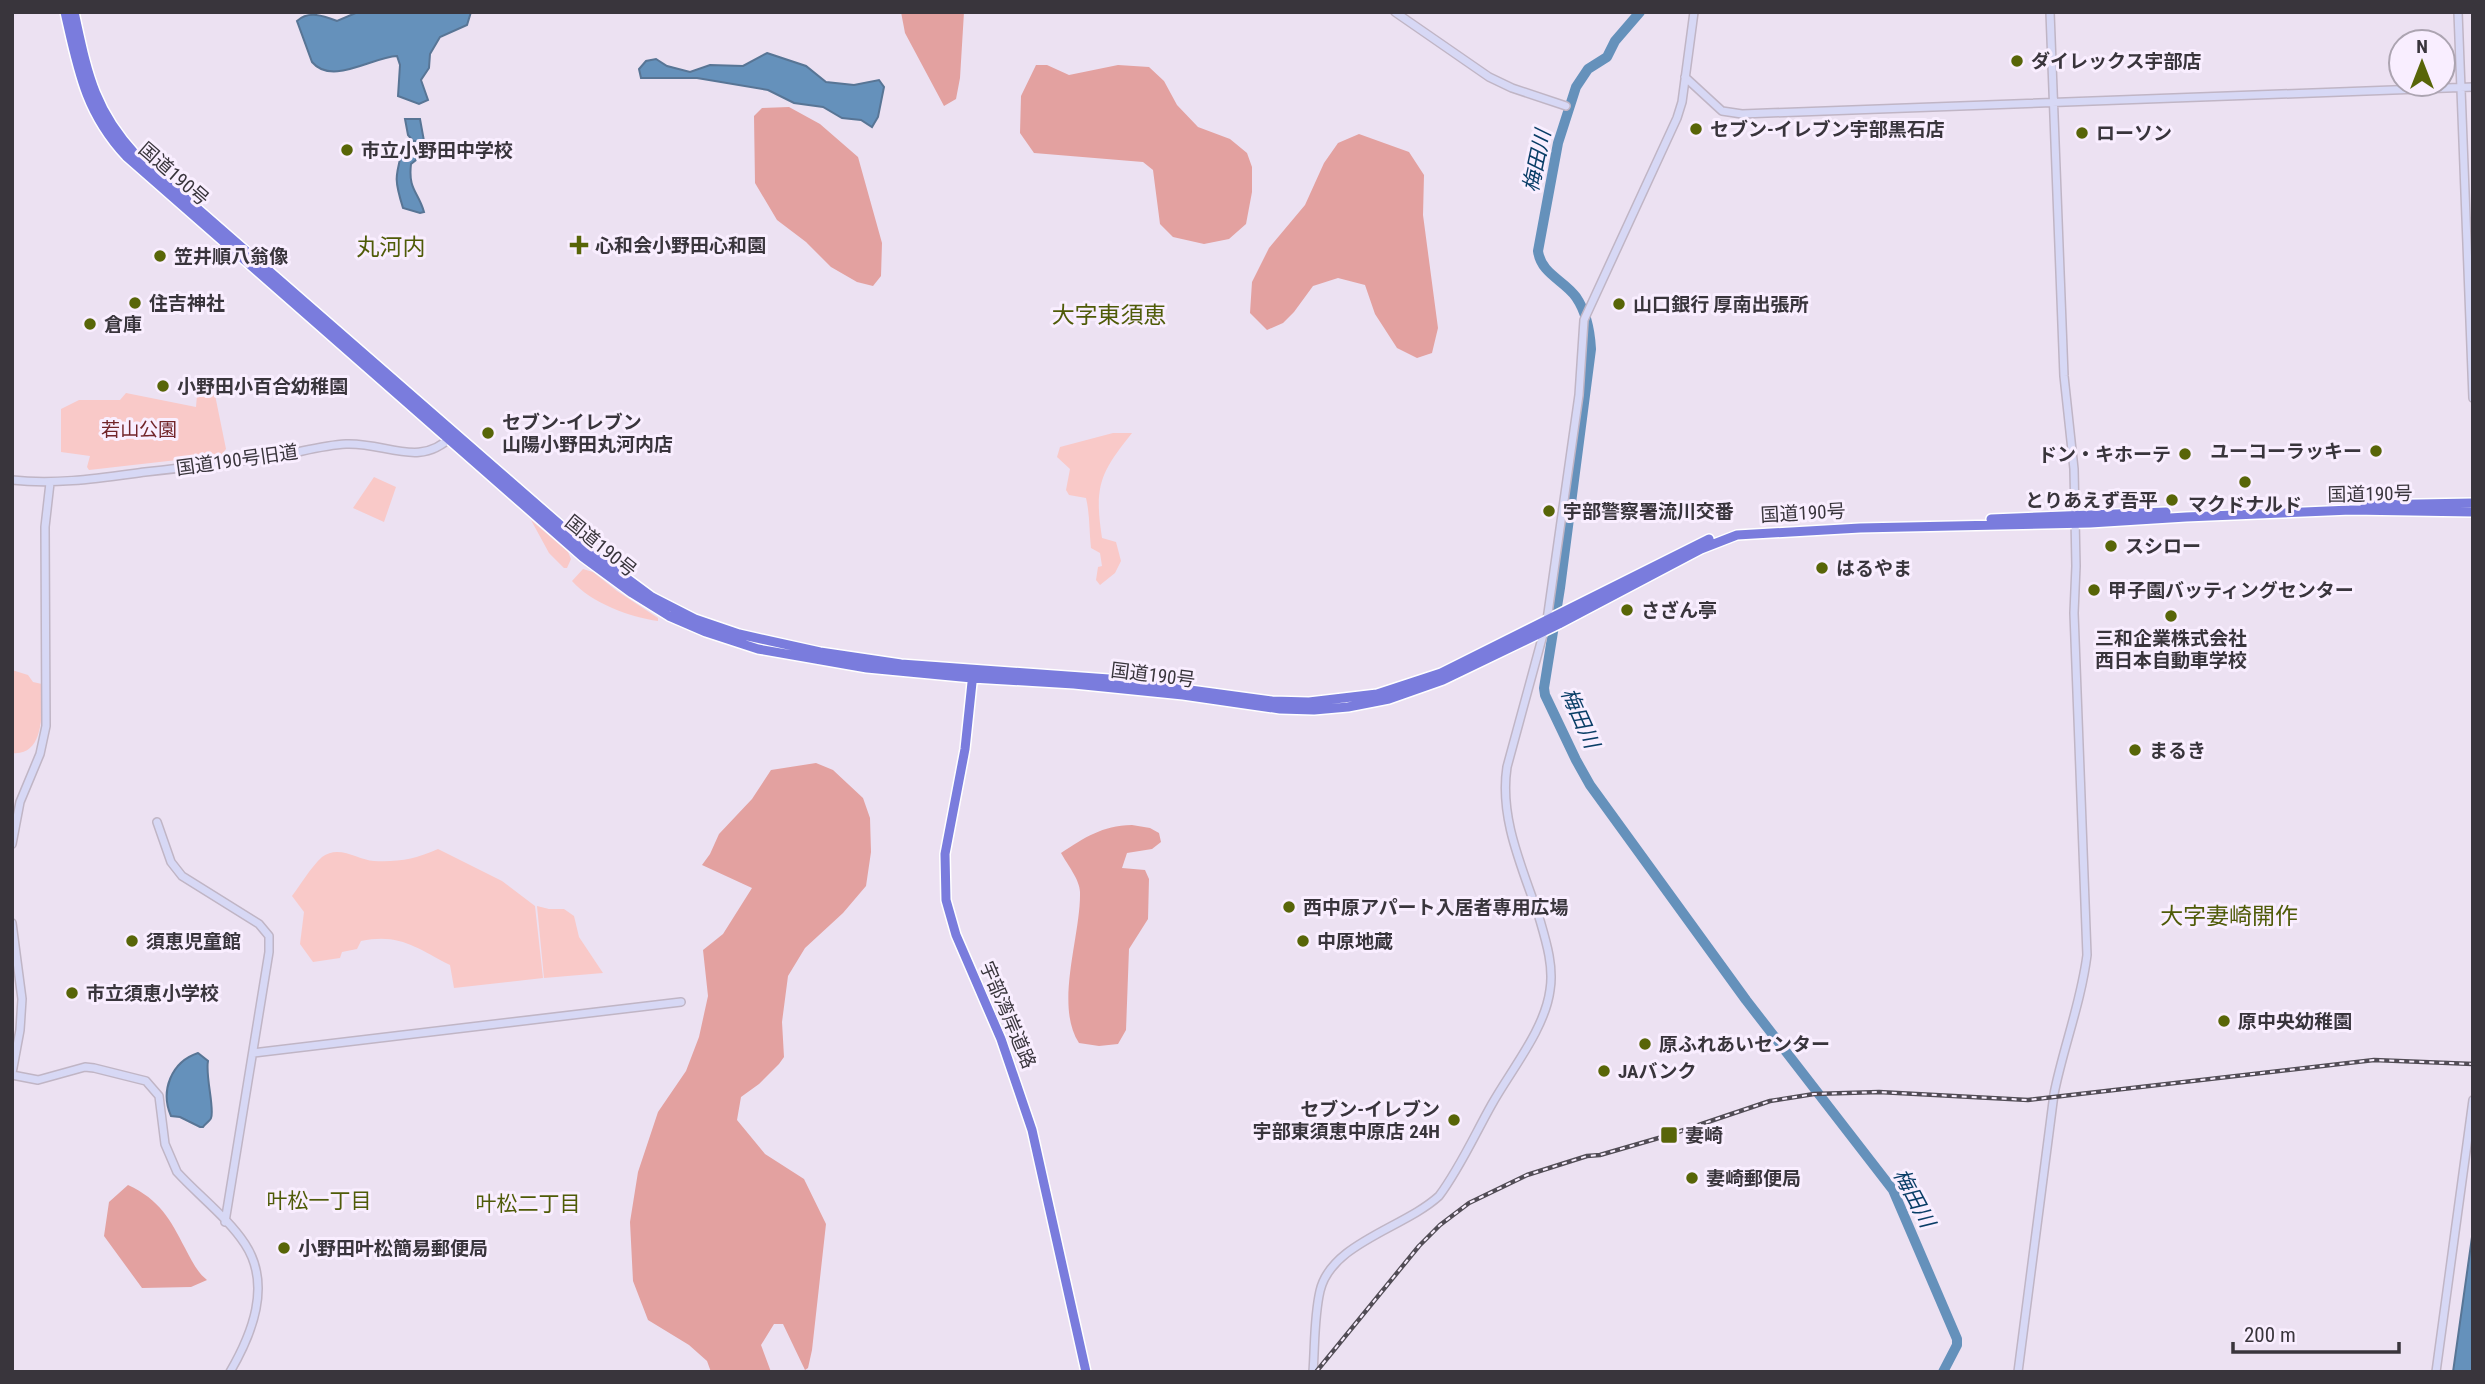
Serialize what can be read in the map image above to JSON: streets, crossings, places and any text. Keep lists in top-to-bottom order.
{
  "streets": {
    "highway": ["国道190号", "宇部湾岸道路"],
    "street": ["国道190号旧道"]
  },
  "crossings": [
    ["国道190号", "国道190号旧道"],
    ["国道190号", "宇部湾岸道路"]
  ],
  "districts": [
    "丸河内",
    "大字東須恵",
    "大字妻崎開作",
    "叶松一丁目",
    "叶松二丁目"
  ],
  "water": ["梅田川"],
  "parks": ["若山公園"],
  "places": {
    "other": [
      "ダイレックス宇部店",
      "セブン-イレブン宇部黒石店",
      "ローソン",
      "市立小野田中学校",
      "笠井順八翁像",
      "住吉神社",
      "山口銀行 厚南出張所",
      "倉庫",
      "小野田小百合幼稚園",
      "セブン-イレブン 山陽小野田丸河内店",
      "ユーコーラッキー",
      "ドン・キホーテ",
      "マクドナルド",
      "とりあえず吾平",
      "宇部警察署流川交番",
      "スシロー",
      "はるやま",
      "甲子園バッティングセンター",
      "さざん亭",
      "三和企業株式会社 西日本自動車学校",
      "まるき",
      "西中原アパート入居者専用広場",
      "須恵児童館",
      "中原地蔵",
      "市立須恵小学校",
      "原中央幼稚園",
      "原ふれあいセンター",
      "JAバンク",
      "セブン-イレブン 宇部東須恵中原店 24H",
      "妻崎郵便局",
      "小野田叶松簡易郵便局"
    ],
    "health": ["心和会小野田心和園"],
    "transit": ["妻崎"]
  },
  "scale_bar": "200 m",
  "north": "top"
}
